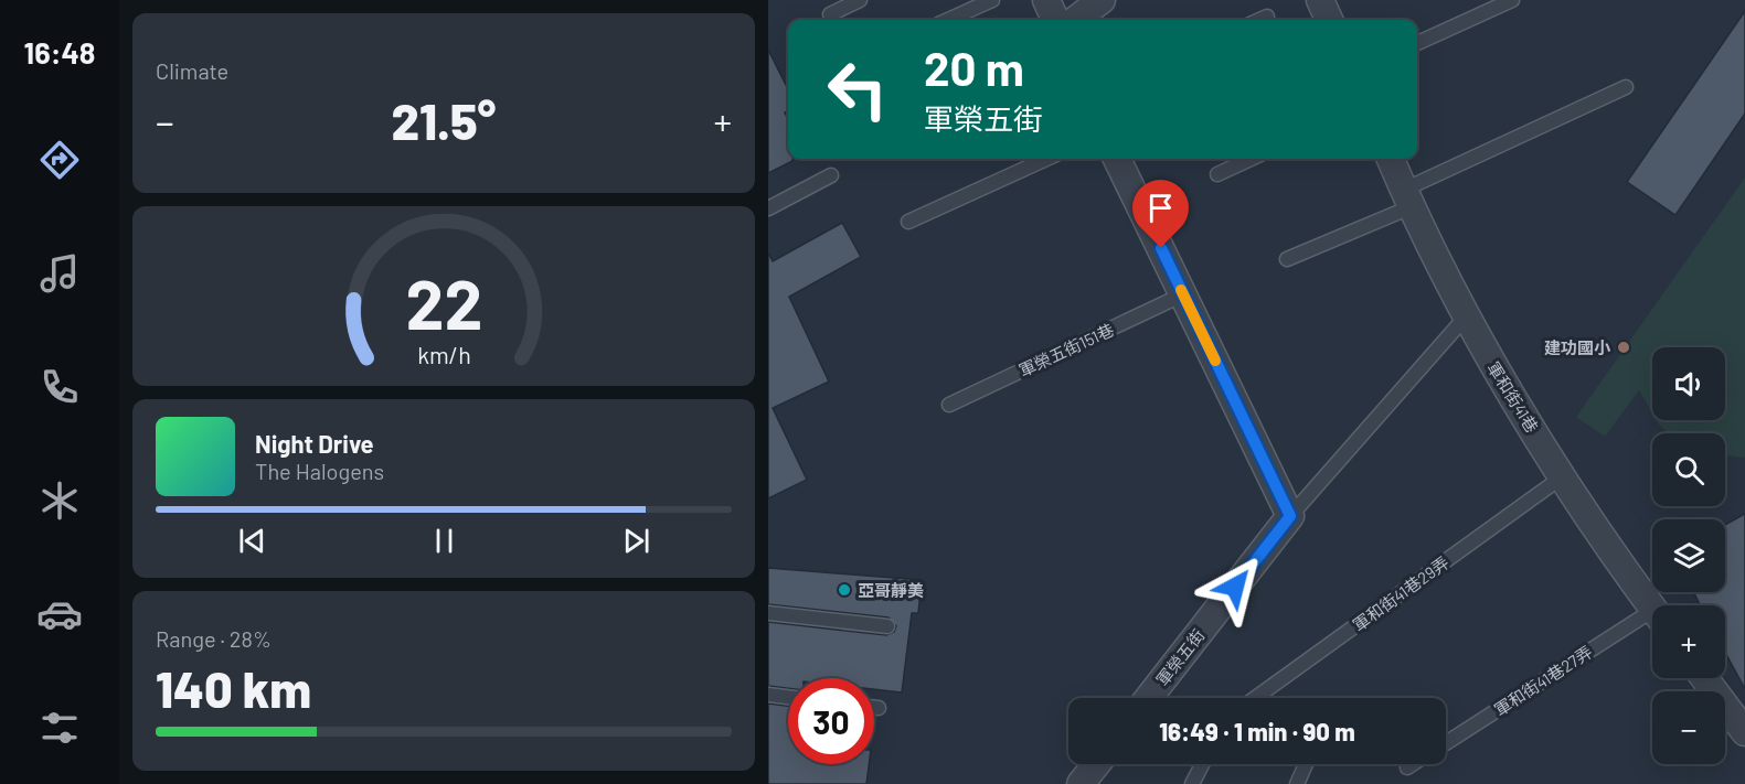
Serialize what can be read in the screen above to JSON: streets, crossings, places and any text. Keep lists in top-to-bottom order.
{
  "streets": {
    "street": ["軍和街41巷", "軍榮五街"],
    "lane": ["軍榮五街151巷", "軍和街41巷29弄", "軍和街41巷27弄"]
  },
  "crossings": [
    ["軍和街41巷", "軍和街41巷29弄"]
  ],
  "places": ["建功國小", "亞哥靜美"],
  "page": {
    "tabs": "16:48",
    "tile": [
      "Climate",
      ["Range · 28%", "140 km"]
    ],
    "turn": ["20 m", "軍榮五街"],
    "heat": ["−", "21.5°", "+"],
    "map_buttons": ["+", "−"],
    "song": ["Night Drive", "The Halogens"],
    "limit": "30",
    "trip": "16:49 · 1 min · 90 m",
    "gauge": ["22", "km/h"]
  }
}
